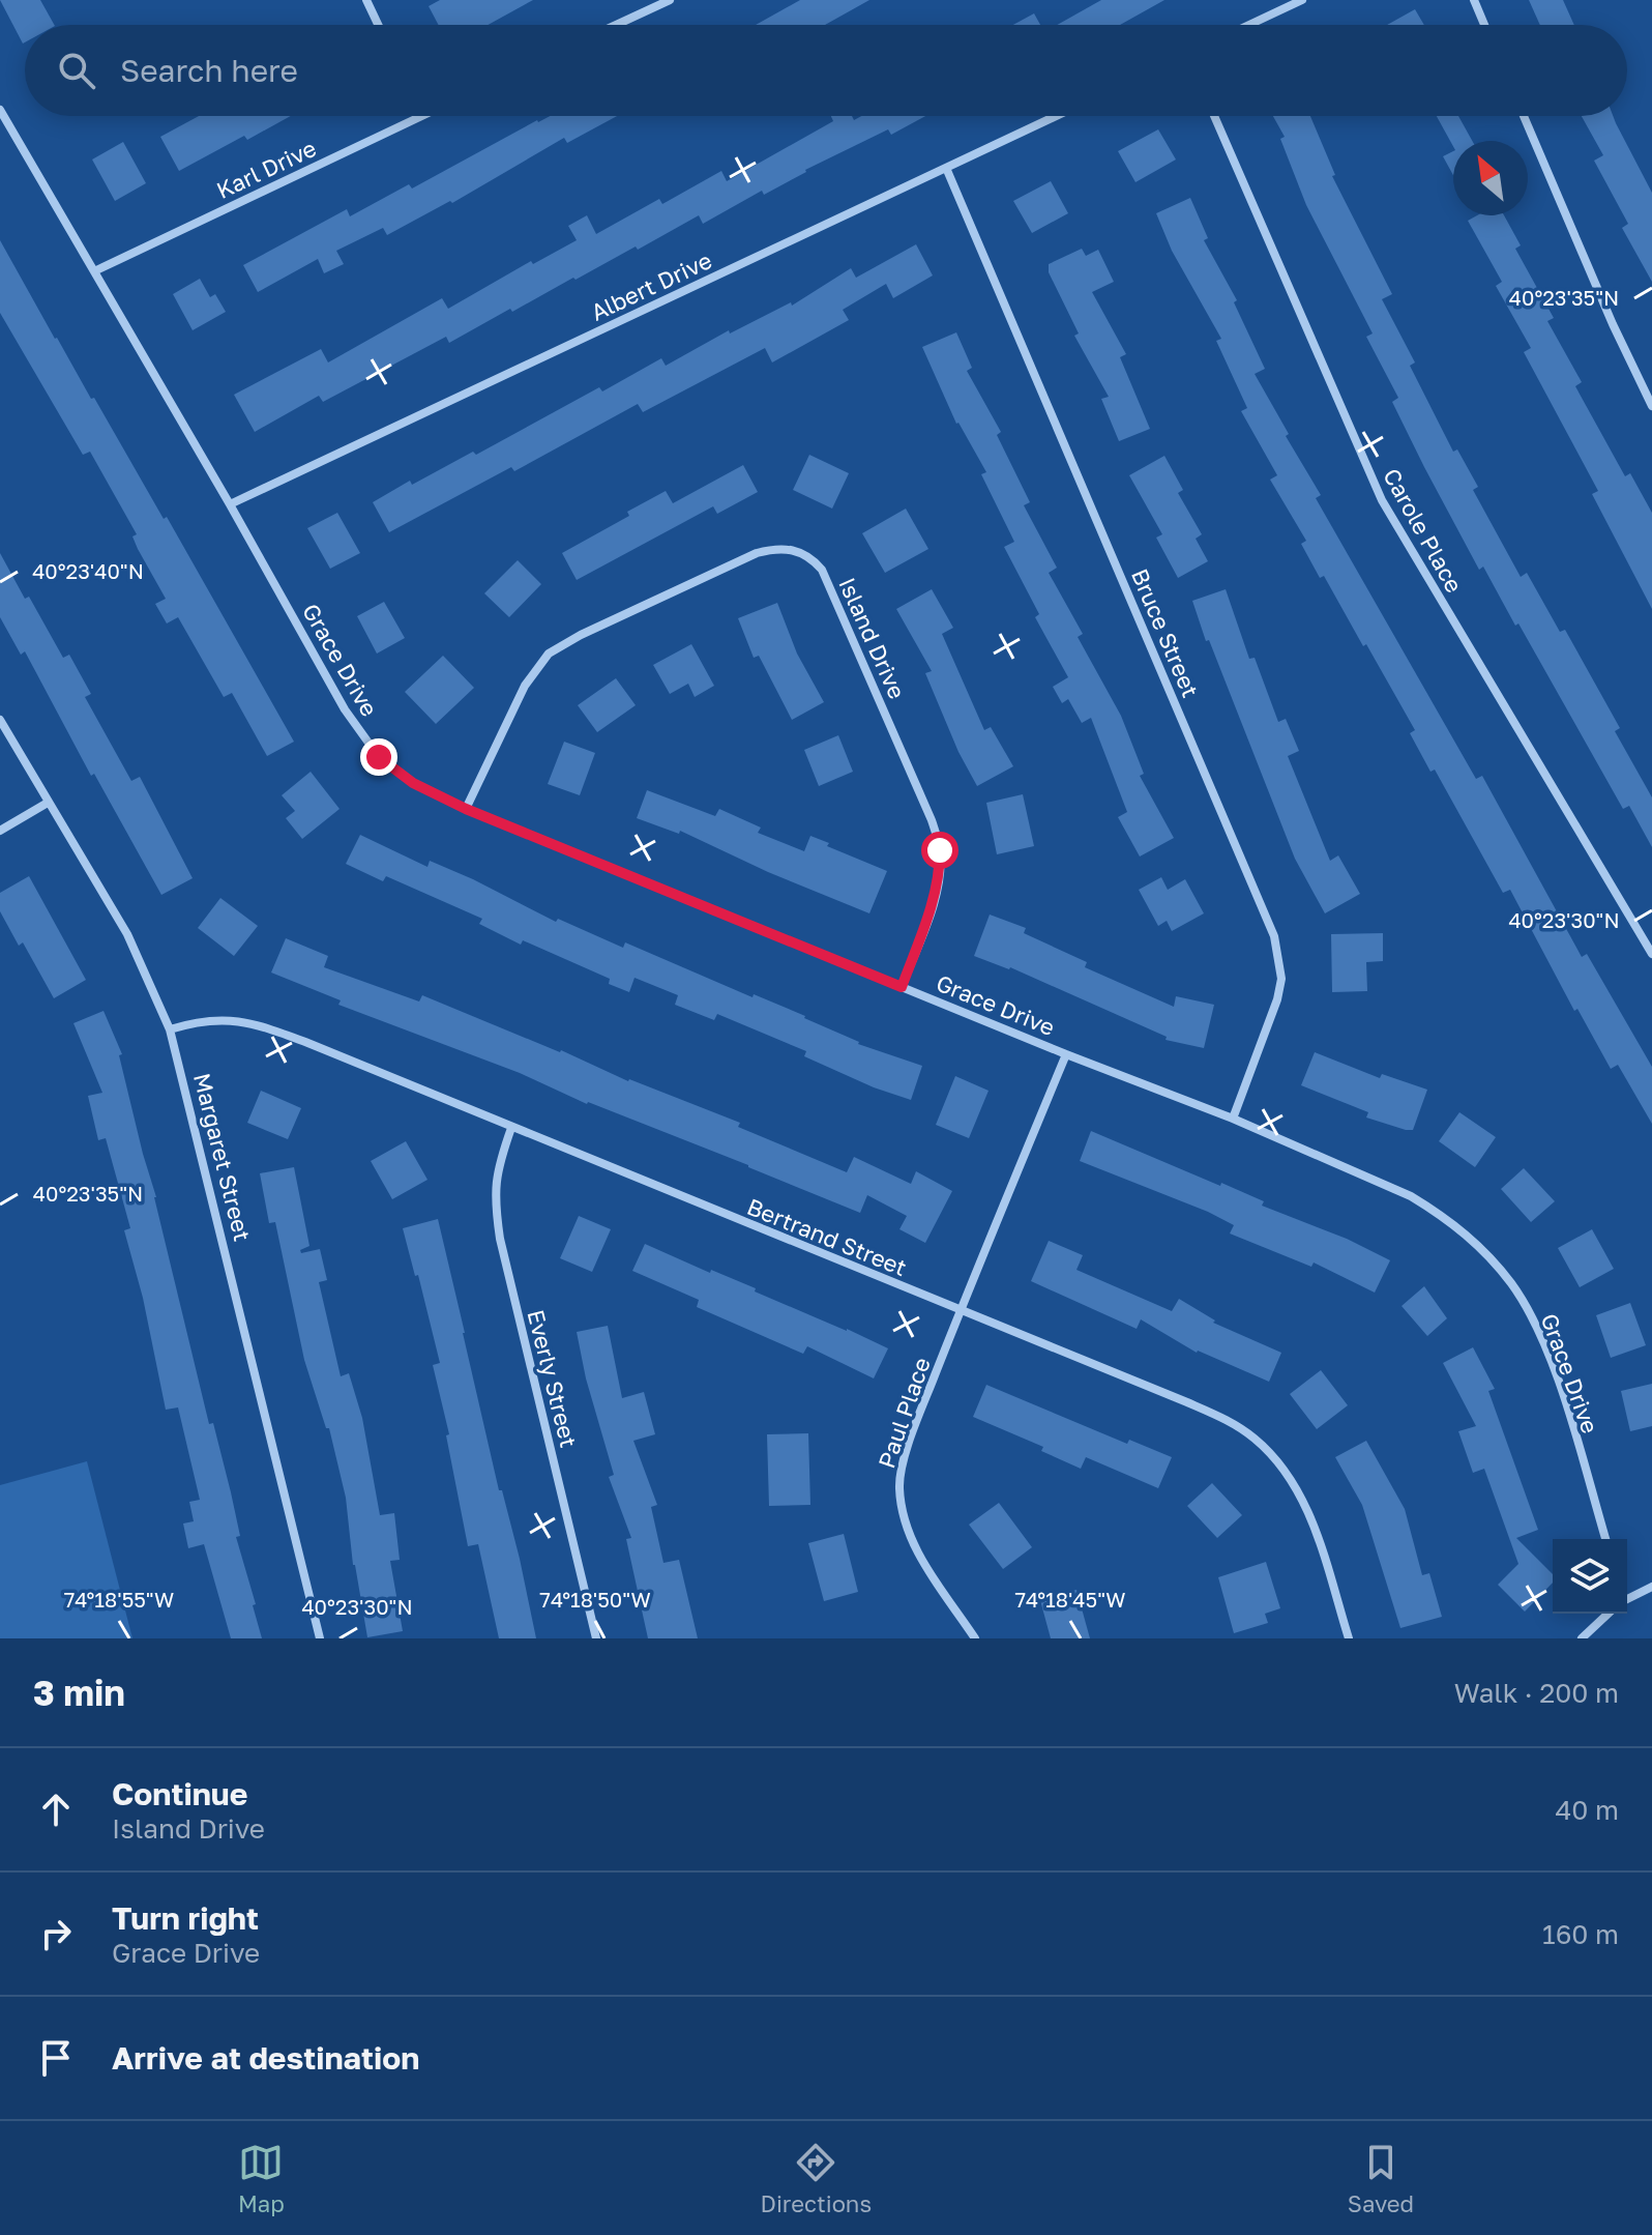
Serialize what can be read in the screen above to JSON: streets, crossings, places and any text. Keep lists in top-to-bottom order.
{
  "streets": {
    "street": [
      "Karl Drive",
      "Albert Drive",
      "Carole Place",
      "Bruce Street",
      "Island Drive",
      "Grace Drive",
      "Margaret Street",
      "Bertrand Street",
      "Everly Street",
      "Paul Place"
    ]
  },
  "crossings": [
    ["Karl Drive", "Grace Drive"],
    ["Albert Drive", "Bruce Street"],
    ["Albert Drive", "Grace Drive"],
    ["Bruce Street", "Grace Drive"],
    ["Island Drive", "Grace Drive"],
    ["Grace Drive", "Paul Place"],
    ["Margaret Street", "Bertrand Street"],
    ["Bertrand Street", "Everly Street"],
    ["Bertrand Street", "Paul Place"]
  ],
  "north": "top left",
  "page": {
    "search": "Search here",
    "heading": ["3 min", "Walk · 200 m"],
    "list": [
      ["Continue", "Island Drive", "40 m"],
      ["Turn right", "Grace Drive", "160 m"],
      "Arrive at destination"
    ],
    "nav": ["Map", "Directions", "Saved"]
  },
  "coordinates": [
    "40°23'35\"N",
    "40°23'40\"N",
    "40°23'30\"N",
    "74°18'55\"W",
    "74°18'50\"W",
    "74°18'45\"W"
  ]
}
